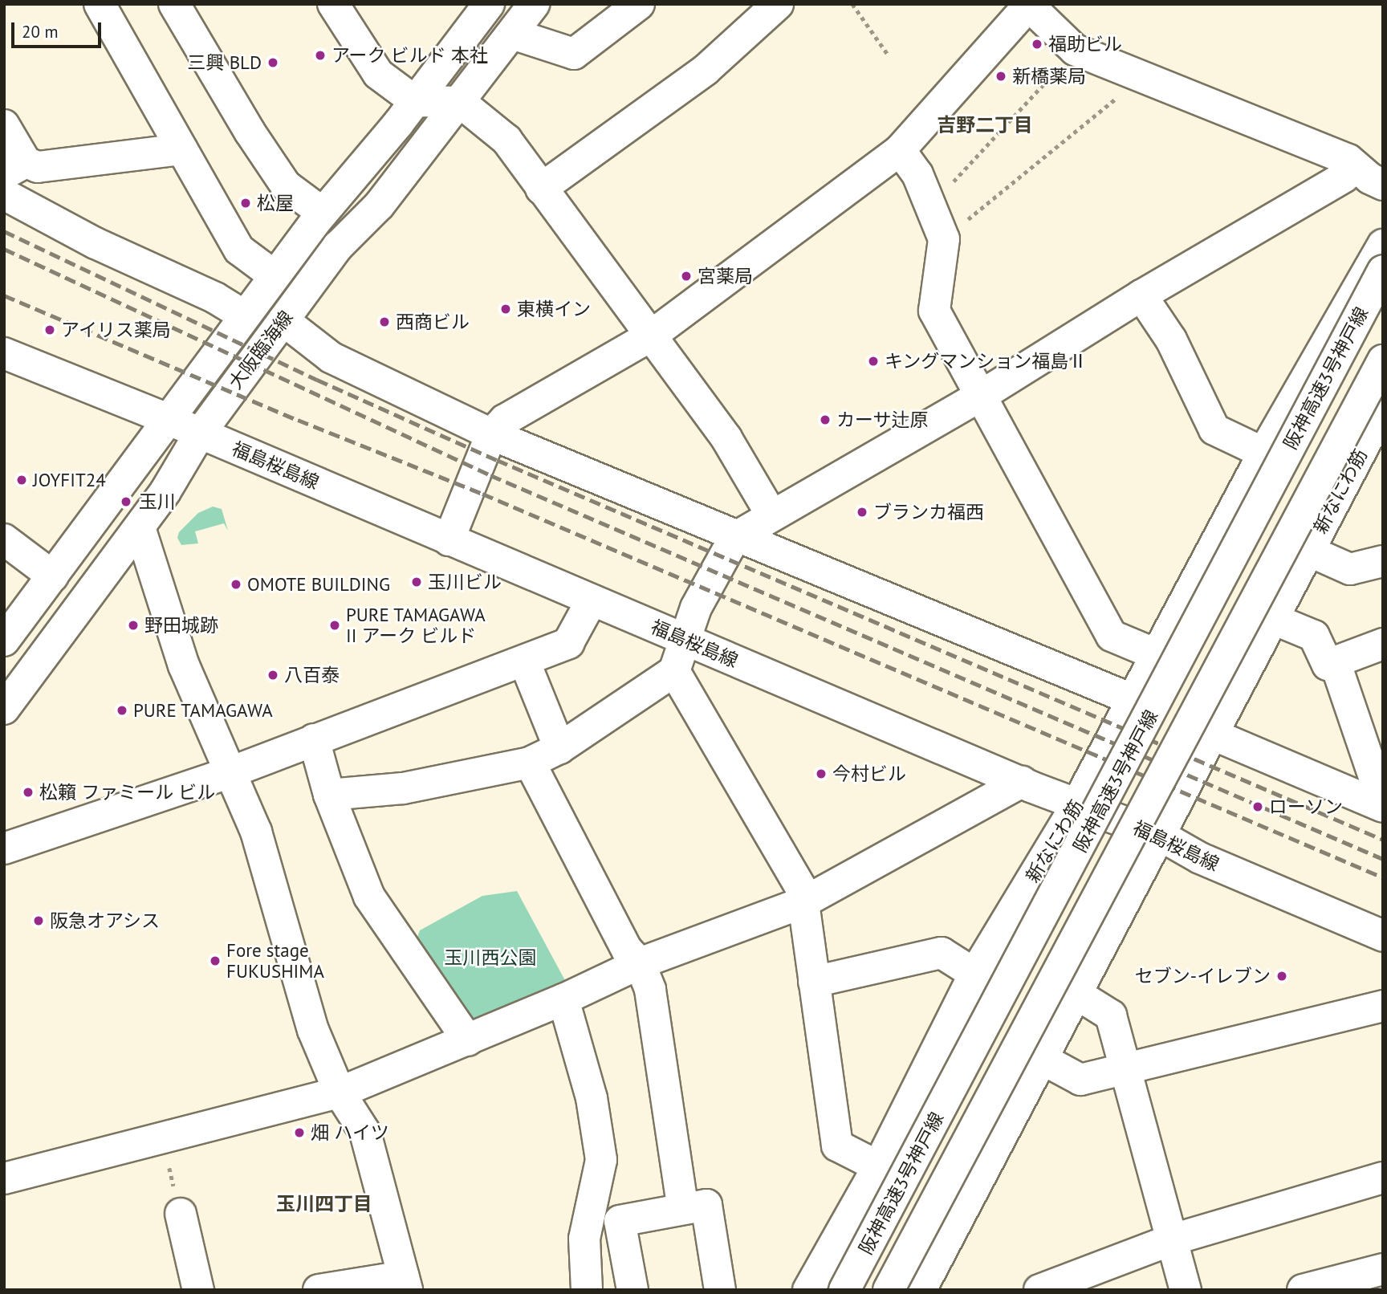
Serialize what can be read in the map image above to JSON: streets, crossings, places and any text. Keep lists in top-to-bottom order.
{
  "streets": {
    "main road": [
      "大阪臨海線",
      "阪神高速3号神戸線",
      "福島桜島線",
      "新なにわ筋"
    ]
  },
  "crossings": [
    ["大阪臨海線", "福島桜島線"],
    ["福島桜島線", "新なにわ筋"]
  ],
  "districts": ["吉野二丁目", "玉川四丁目"],
  "parks": ["玉川西公園"],
  "places": [
    "福助ビル",
    "アーク ビルド 本社",
    "三興 BLD",
    "新橋薬局",
    "松屋",
    "宮薬局",
    "東横イン",
    "西商ビル",
    "アイリス薬局",
    "キングマンション福島Ⅱ",
    "カーサ辻原",
    "JOYFIT24",
    "玉川",
    "ブランカ福西",
    "玉川ビル",
    "OMOTE BUILDING",
    "野田城跡",
    "PURE TAMAGAWA II アーク ビルド",
    "八百泰",
    "PURE TAMAGAWA",
    "今村ビル",
    "松籟 ファミール ビル",
    "ローソン",
    "阪急オアシス",
    "Fore stage FUKUSHIMA",
    "セブン-イレブン",
    "畑 ハイツ"
  ],
  "scale_bar": "20 m"
}
